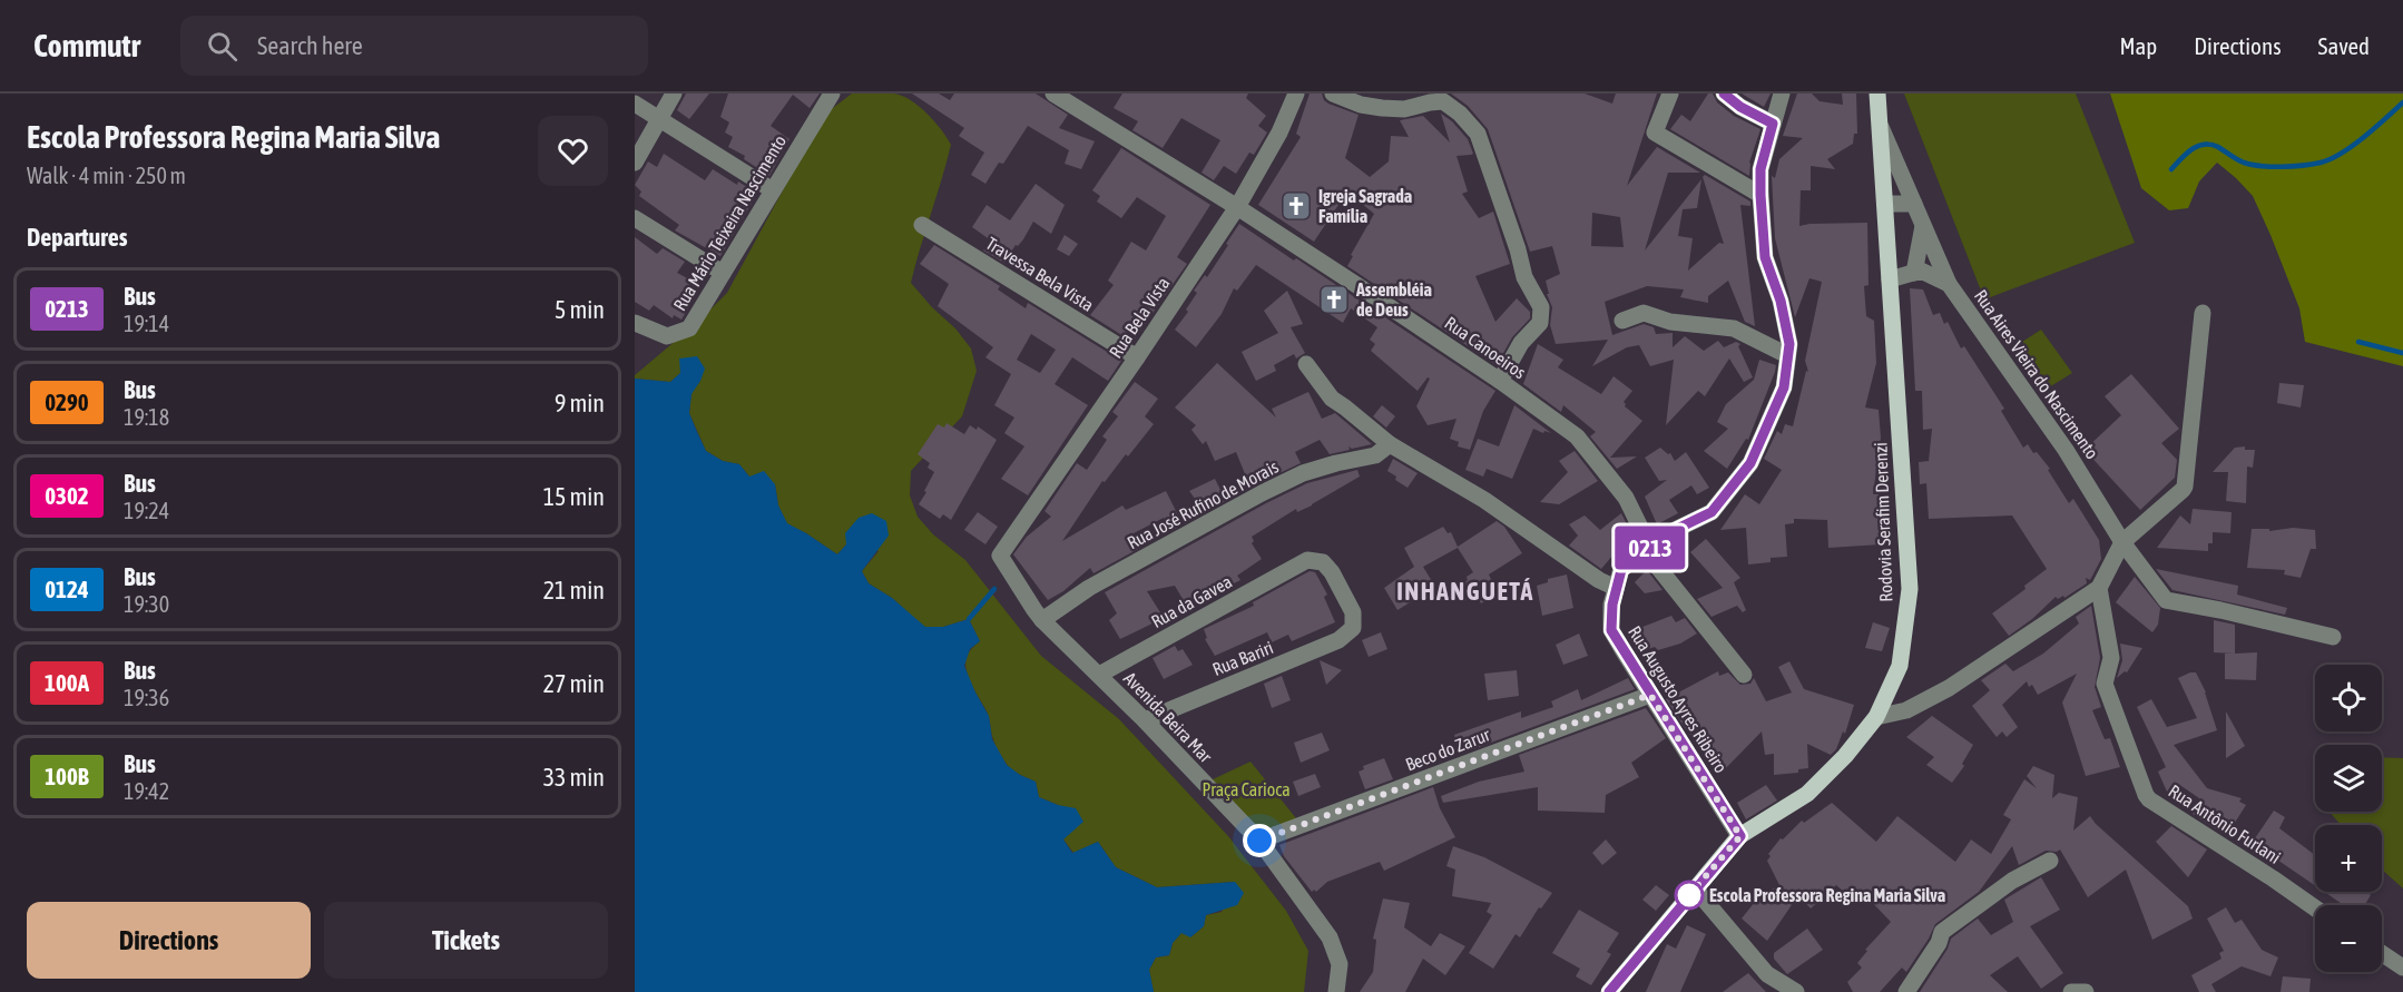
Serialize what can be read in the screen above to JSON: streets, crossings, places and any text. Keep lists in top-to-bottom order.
{
  "streets": {
    "main road": ["Rodovia Serafim Derenzi"],
    "street": [
      "Rua Mário Teixeira Nascimento",
      "Travessa Bela Vista",
      "Rua Bela Vista",
      "Rua Canoeiros",
      "Rua Aires Vieira do Nascimento",
      "Rua José Rufino de Morais",
      "Rua da Gavea",
      "Rua Bariri",
      "Rua Augusto Ayres Ribeiro",
      "Avenida Beira Mar",
      "Beco do Zarur",
      "Rua Antônio Furlani"
    ]
  },
  "crossings": [
    ["Travessa Bela Vista", "Rua Bela Vista"],
    ["Rua Bela Vista", "Rua Canoeiros"],
    ["Rua Bela Vista", "Avenida Beira Mar"],
    ["Rua Canoeiros", "Rua Augusto Ayres Ribeiro"],
    ["Rua José Rufino de Morais", "Avenida Beira Mar"],
    ["Rodovia Serafim Derenzi", "Rua Augusto Ayres Ribeiro"],
    ["Rua da Gavea", "Rua Bariri"],
    ["Rua da Gavea", "Avenida Beira Mar"],
    ["Rua Bariri", "Avenida Beira Mar"],
    ["Rua Augusto Ayres Ribeiro", "Beco do Zarur"],
    ["Avenida Beira Mar", "Beco do Zarur"]
  ],
  "districts": ["INHANGUETÁ"],
  "parks": ["Praça Carioca"],
  "places": {
    "church": ["Igreja Sagrada Família", "Assembléia de Deus"],
    "other": ["Escola Professora Regina Maria Silva"]
  },
  "lines": ["bus line 0213"],
  "page": {
    "header": "Commutr",
    "search": "Search here",
    "nav": ["Map", "Directions", "Saved"],
    "heading": [
      ["Escola Professora Regina Maria Silva", "Walk · 4 min · 250 m"],
      "Departures"
    ],
    "on_map": "0213",
    "list": [
      {
        "mark": "0213",
        "name": "Bus",
        "note": "19:14",
        "value": "5 min"
      },
      {
        "mark": "0290",
        "name": "Bus",
        "note": "19:18",
        "value": "9 min"
      },
      {
        "mark": "0302",
        "name": "Bus",
        "note": "19:24",
        "value": "15 min"
      },
      {
        "mark": "0124",
        "name": "Bus",
        "note": "19:30",
        "value": "21 min"
      },
      {
        "mark": "100A",
        "name": "Bus",
        "note": "19:36",
        "value": "27 min"
      },
      {
        "mark": "100B",
        "name": "Bus",
        "note": "19:42",
        "value": "33 min"
      }
    ],
    "map_buttons": ["+", "−"],
    "buttons": ["Directions", "Tickets"]
  }
}
